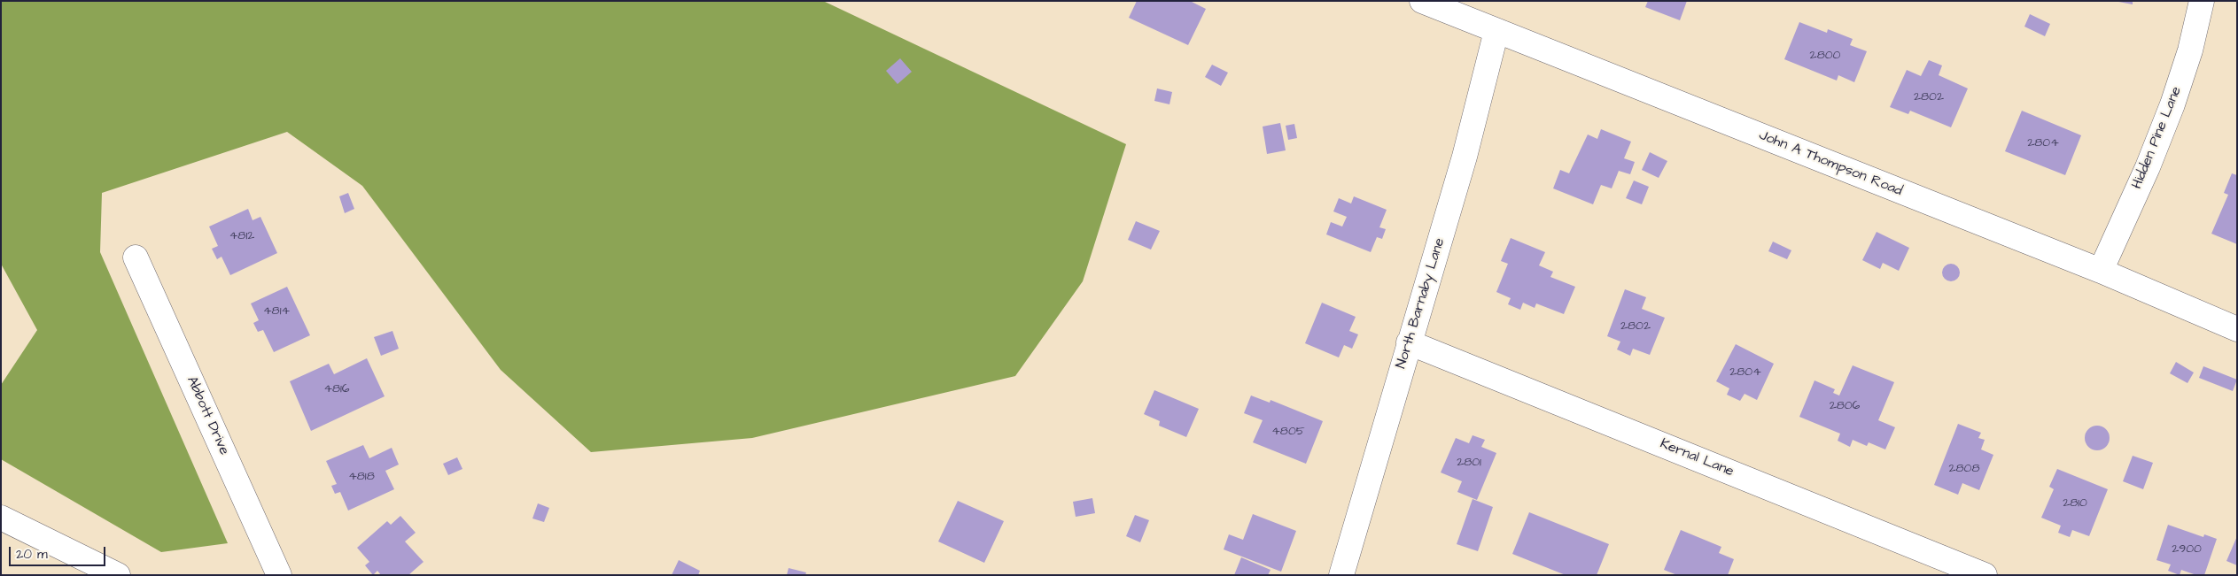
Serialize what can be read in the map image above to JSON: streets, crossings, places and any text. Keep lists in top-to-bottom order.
{
  "streets": {
    "street": [
      "Hidden Pine Lane",
      "John A Thompson Road",
      "North Barnaby Lane",
      "Abbott Drive",
      "Kernal Lane"
    ]
  },
  "crossings": [
    ["Hidden Pine Lane", "John A Thompson Road"],
    ["John A Thompson Road", "North Barnaby Lane"],
    ["North Barnaby Lane", "Kernal Lane"]
  ],
  "house_numbers": [
    "2800",
    "2802",
    "2804",
    "4812",
    "4814",
    "2802",
    "2804",
    "4816",
    "2806",
    "4805",
    "2801",
    "2808",
    "4818",
    "2810",
    "2900"
  ],
  "scale_bar": "20 m"
}
